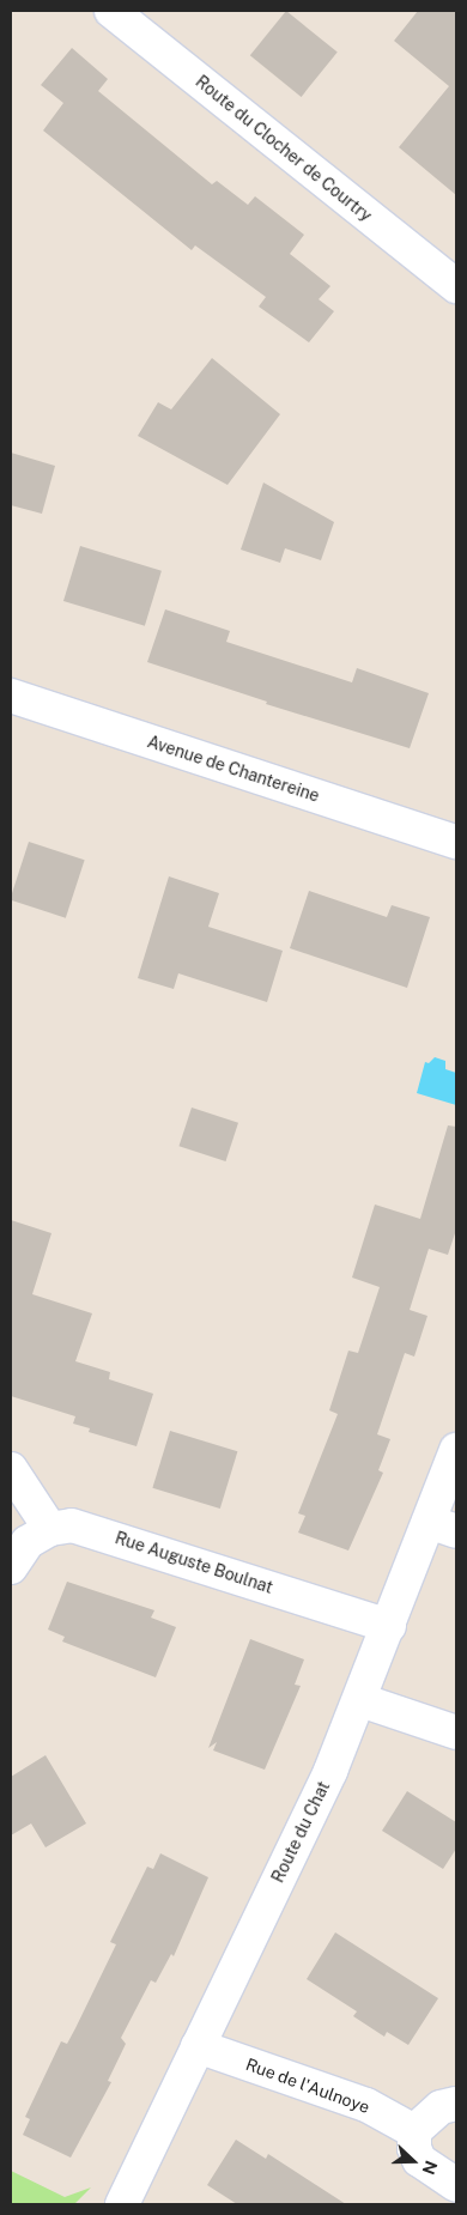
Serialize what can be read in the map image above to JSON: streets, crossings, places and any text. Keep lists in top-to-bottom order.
{
  "streets": {
    "street": [
      "Route du Clocher de Courtry",
      "Avenue de Chantereine",
      "Rue Auguste Boulnat",
      "Route du Chat",
      "Rue de l'Aulnoye"
    ]
  },
  "crossings": [
    ["Rue Auguste Boulnat", "Route du Chat"],
    ["Route du Chat", "Rue de l'Aulnoye"]
  ],
  "north": "right"
}
